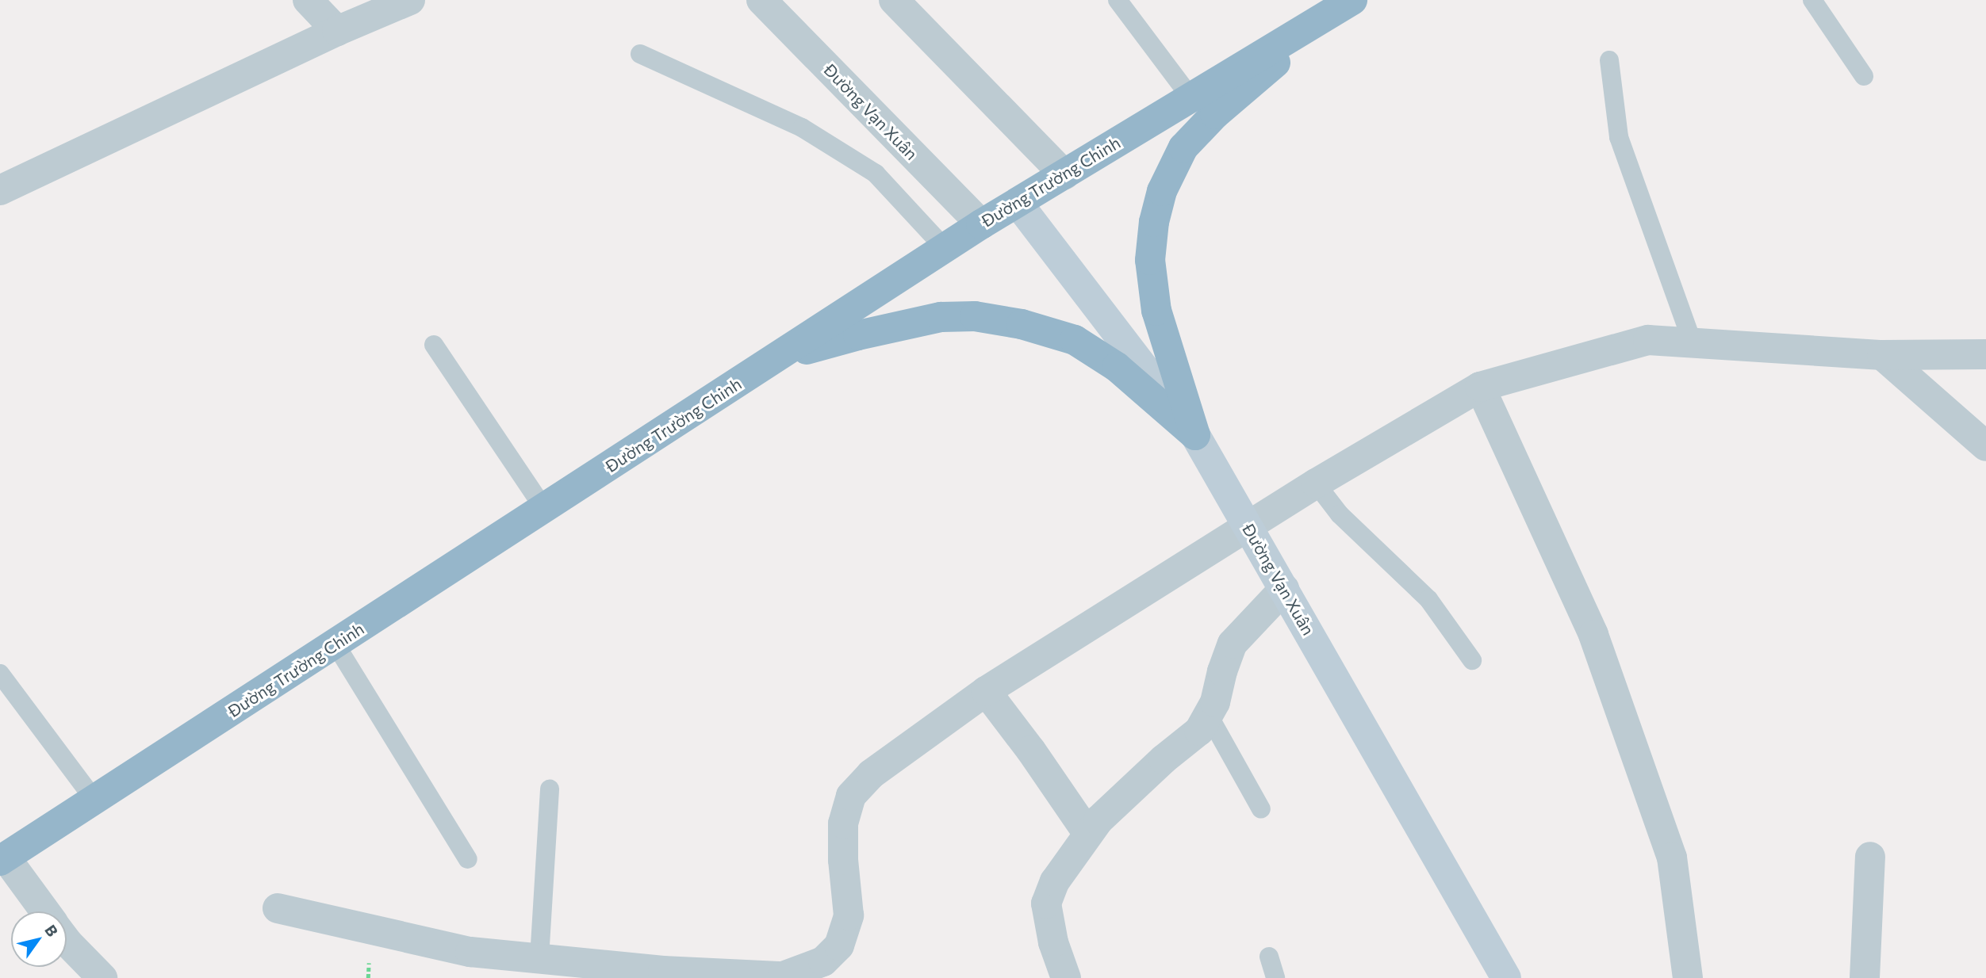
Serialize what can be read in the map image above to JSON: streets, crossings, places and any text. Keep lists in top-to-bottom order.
{
  "streets": {
    "highway": ["Đường Trường Chinh"],
    "main road": ["Đường Vạn Xuân"]
  },
  "crossings": [
    ["Đường Vạn Xuân", "Đường Trường Chinh"]
  ],
  "north": "top right"
}
